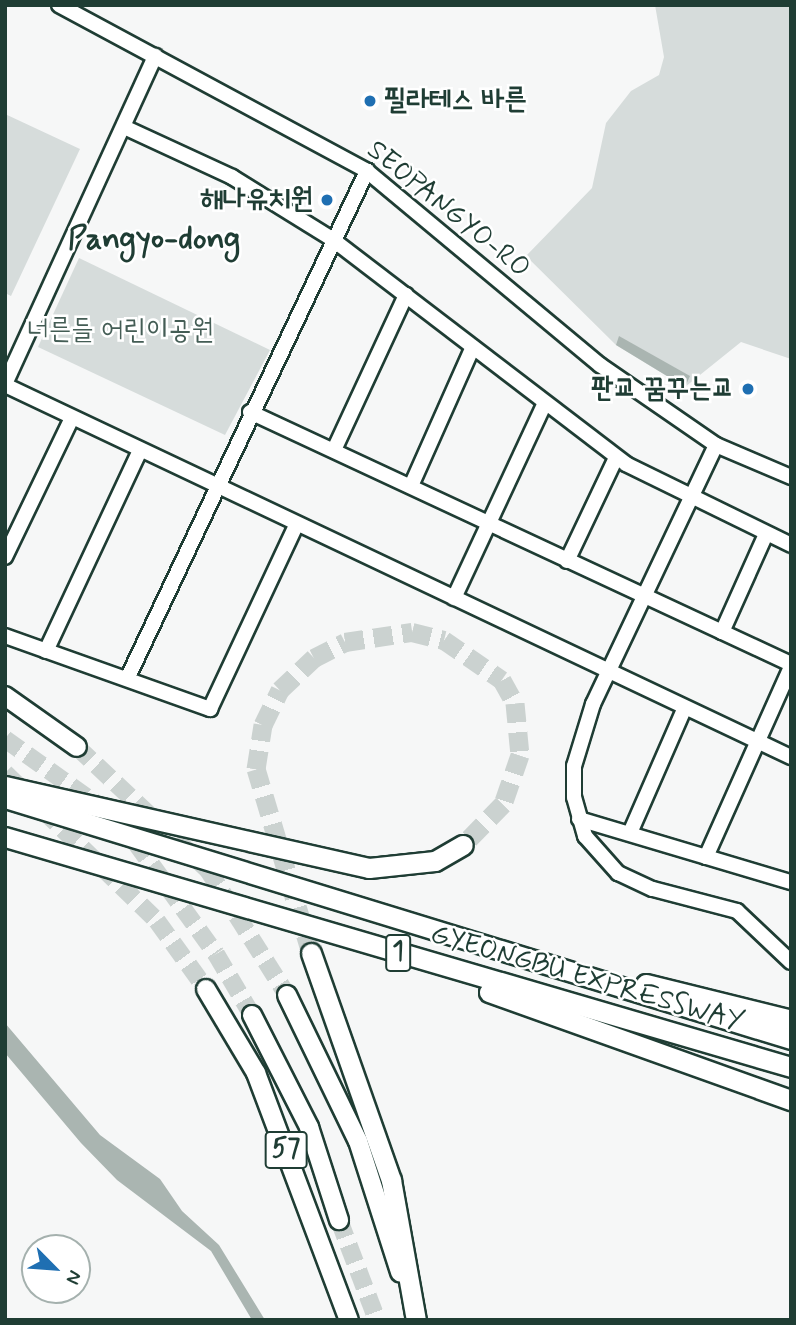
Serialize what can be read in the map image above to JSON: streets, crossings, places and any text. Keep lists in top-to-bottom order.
{
  "streets": {
    "highway": ["1", "GYEONGBU EXPRESSWAY"],
    "main road": ["57"],
    "street": ["SEOPANGYO-RO"]
  },
  "districts": ["Pangyo-dong"],
  "parks": ["너른들 어린이공원"],
  "places": ["필라테스 바른", "해나유치원", "판교 꿈꾸는교"],
  "north": "bottom right"
}
